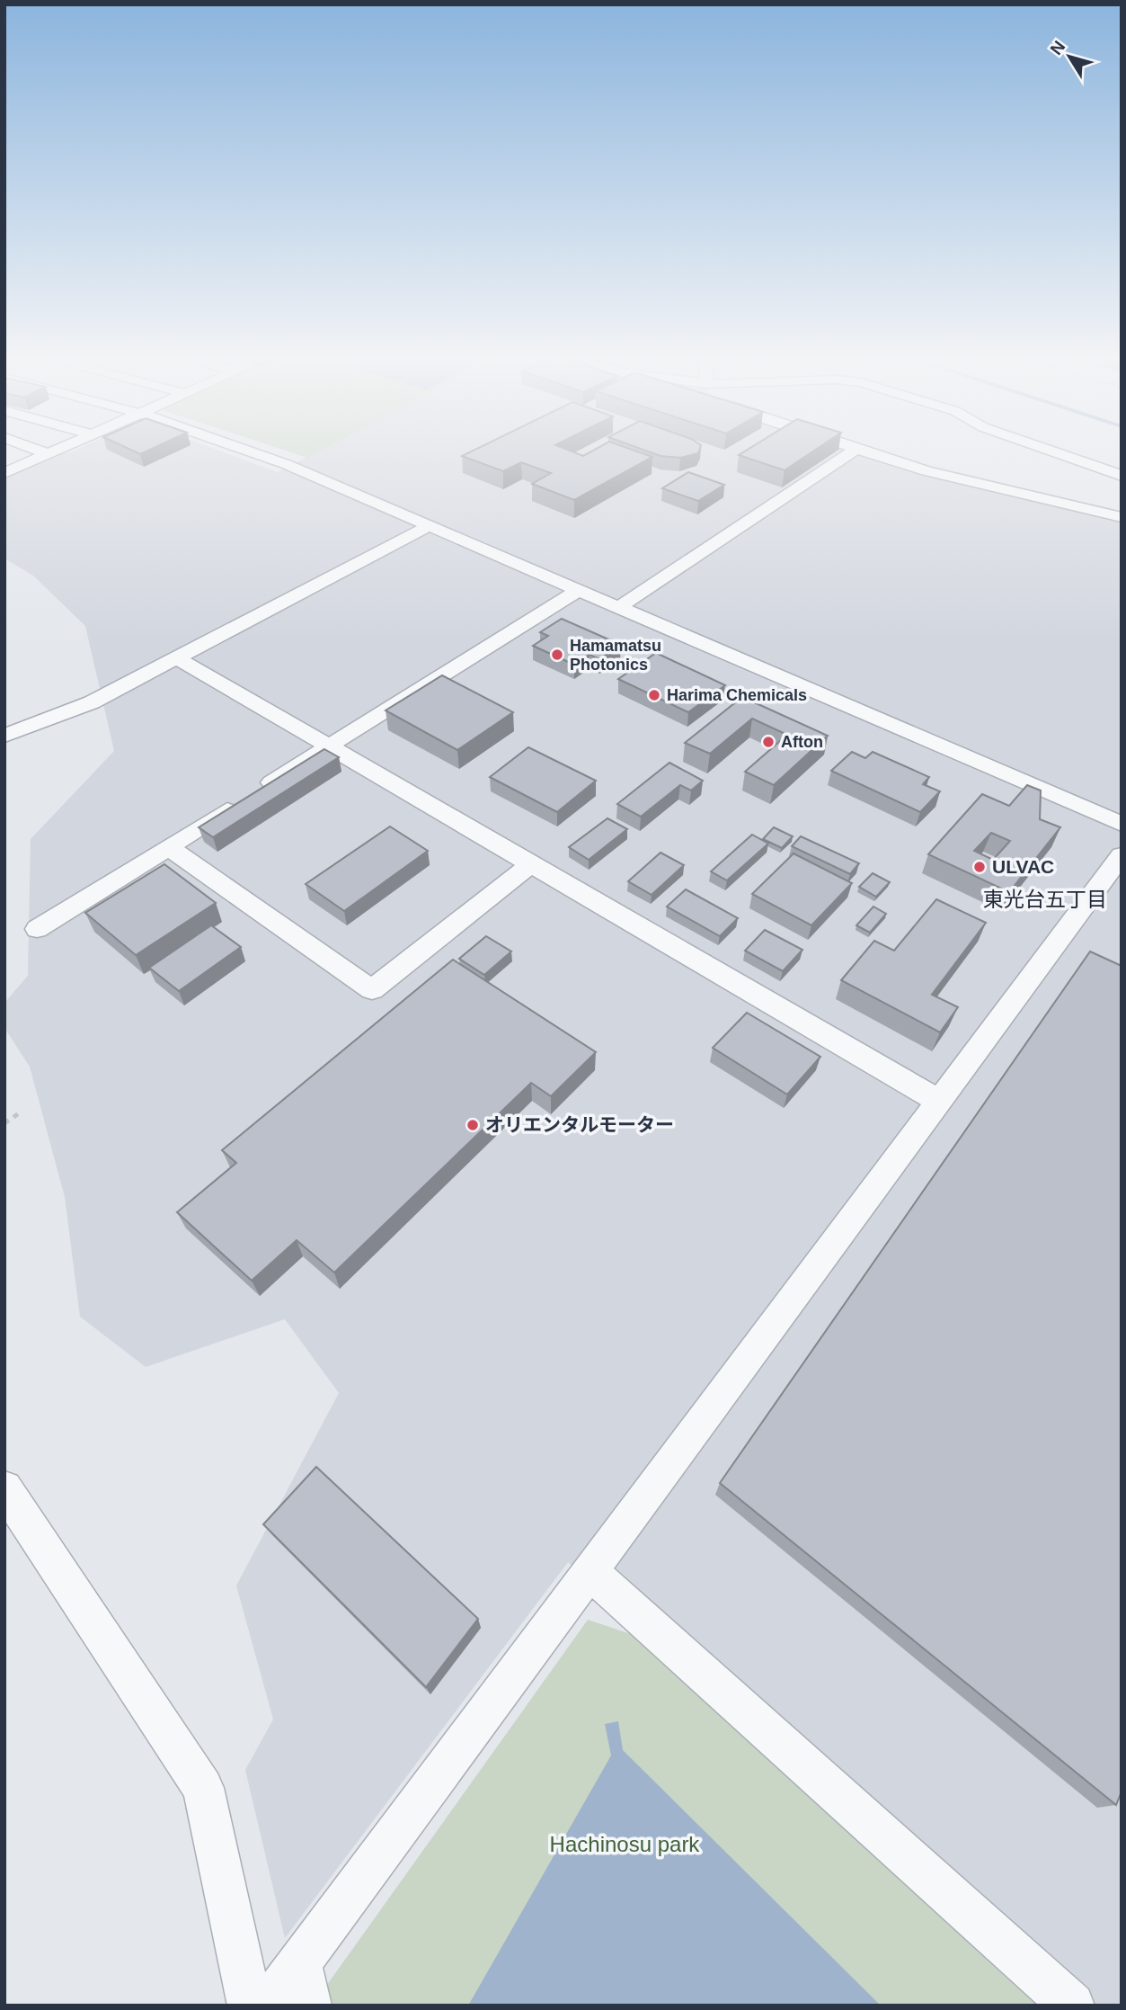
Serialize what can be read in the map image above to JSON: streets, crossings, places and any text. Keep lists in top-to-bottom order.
{
  "districts": ["東光台五丁目"],
  "parks": ["Hachinosu park"],
  "places": [
    "Hamamatsu Photonics",
    "Harima Chemicals",
    "Afton",
    "ULVAC",
    "オリエンタルモーター"
  ],
  "north": "top left"
}
